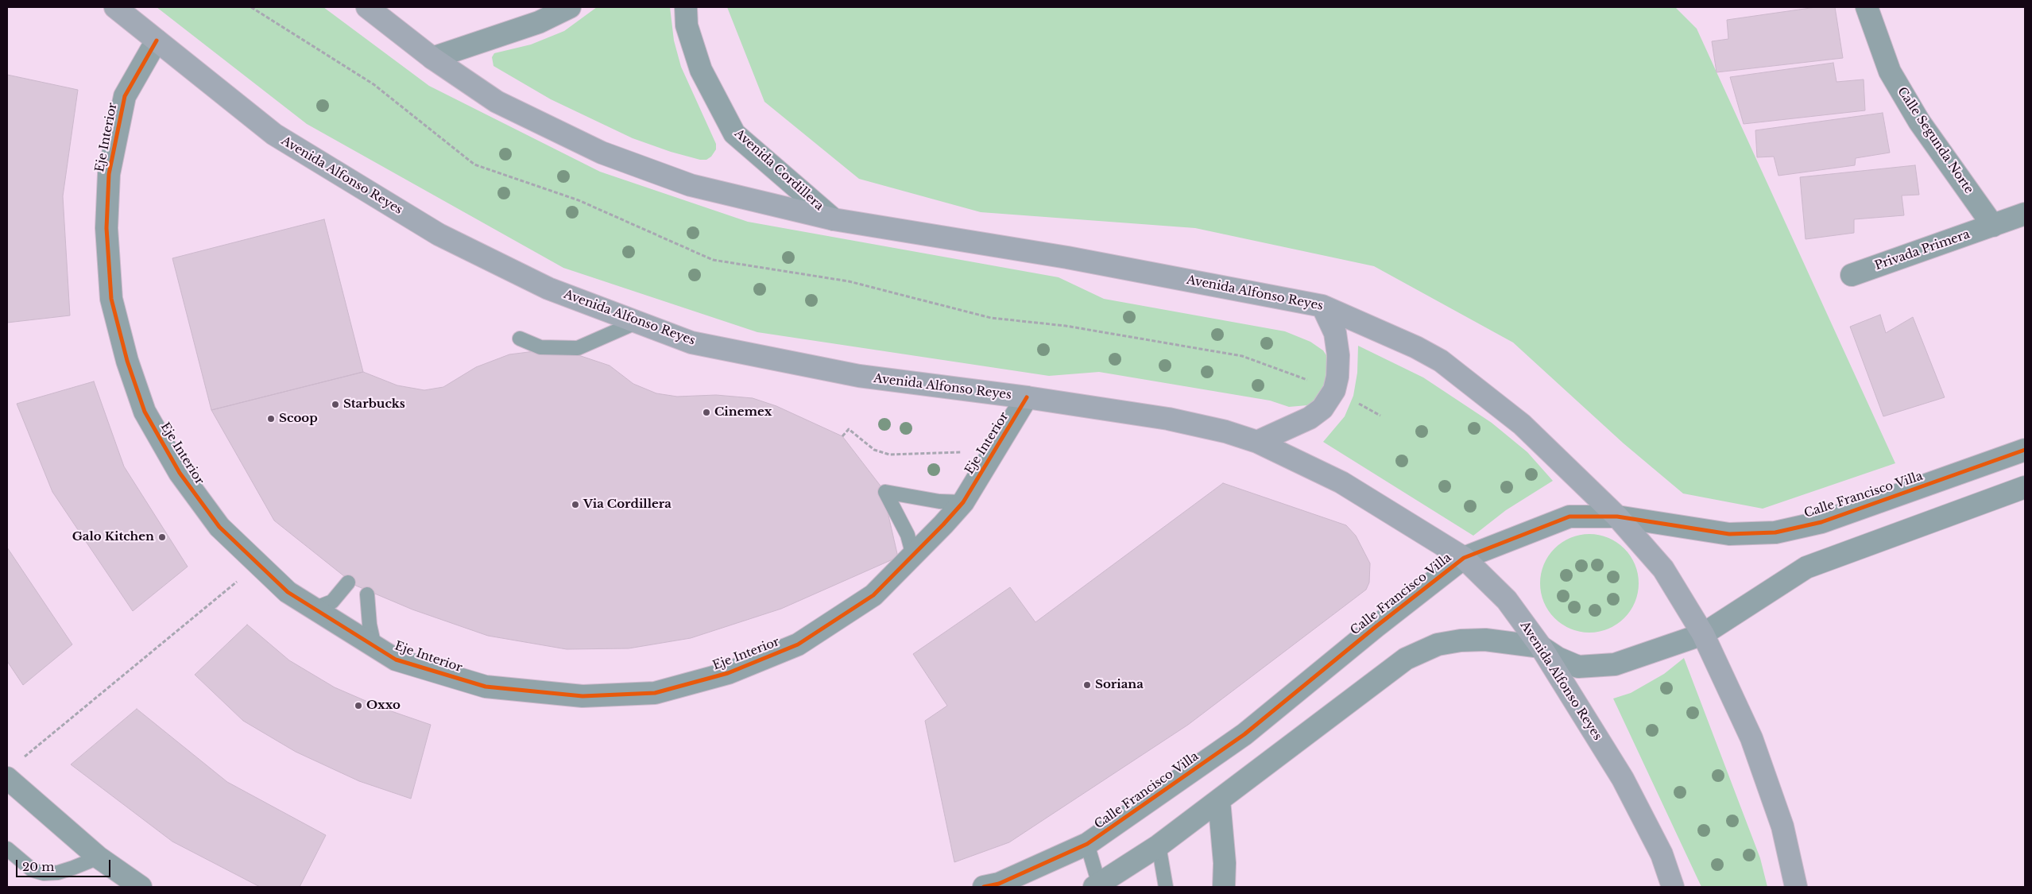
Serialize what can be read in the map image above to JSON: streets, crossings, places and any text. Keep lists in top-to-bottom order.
{
  "streets": {
    "main road": ["Avenida Alfonso Reyes"],
    "street": [
      "Eje Interior",
      "Calle Segunda Norte",
      "Avenida Cordillera",
      "Privada Primera",
      "Calle Francisco Villa"
    ]
  },
  "crossings": [
    ["Eje Interior", "Avenida Alfonso Reyes"],
    ["Calle Segunda Norte", "Privada Primera"],
    ["Avenida Cordillera", "Avenida Alfonso Reyes"],
    ["Avenida Alfonso Reyes", "Calle Francisco Villa"]
  ],
  "places": [
    "Starbucks",
    "Cinemex",
    "Scoop",
    "Via Cordillera",
    "Galo Kitchen",
    "Soriana",
    "Oxxo"
  ],
  "scale_bar": "20 m"
}
